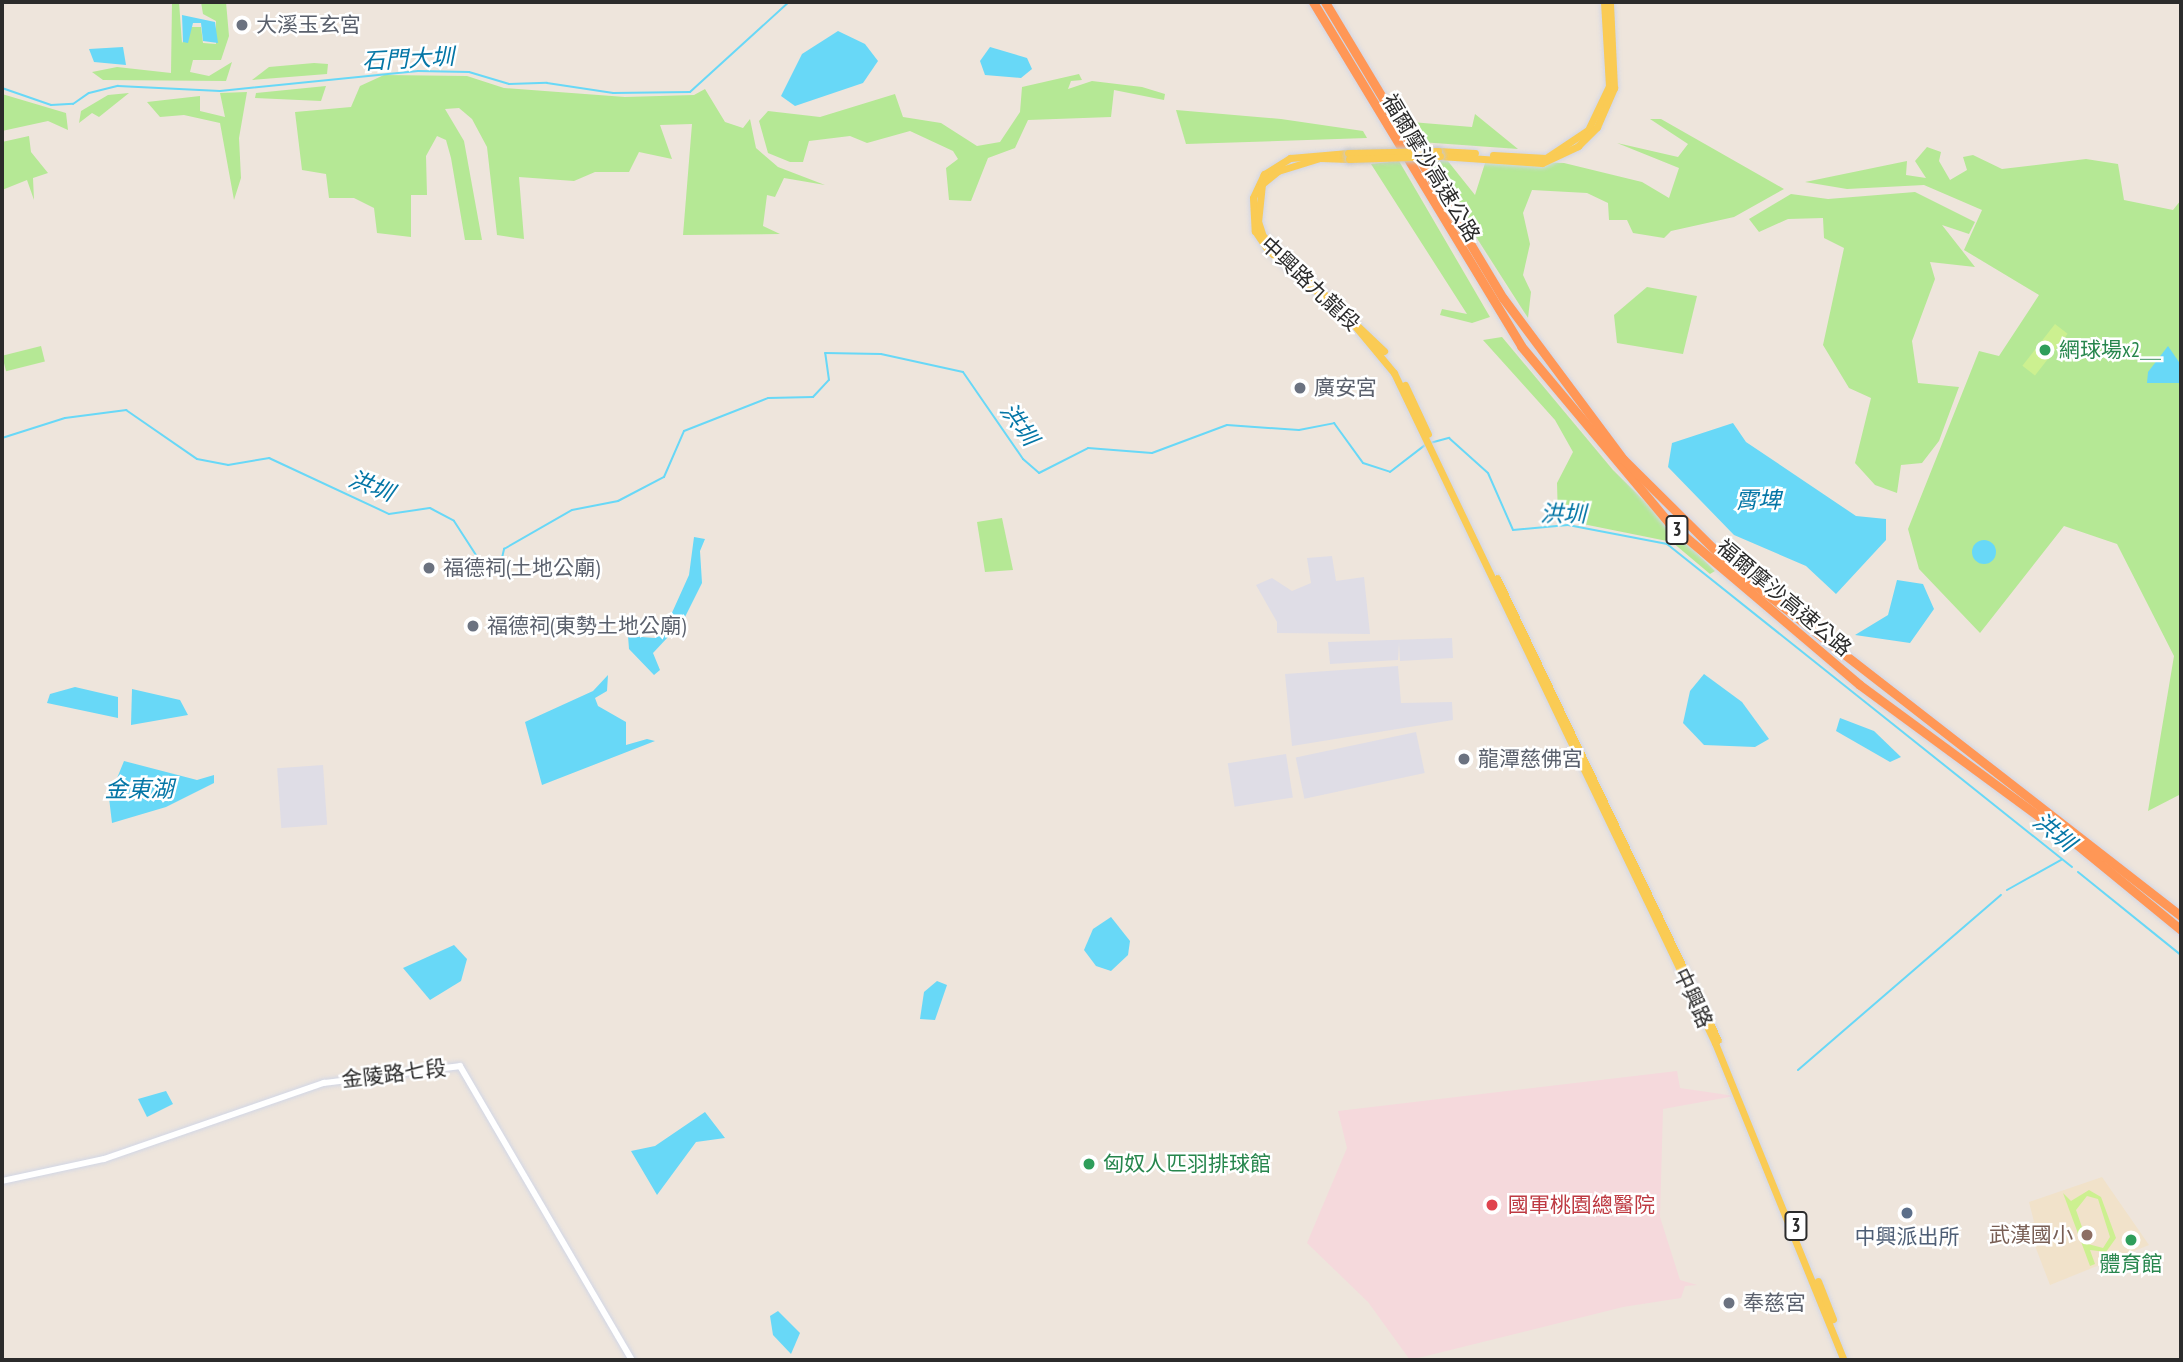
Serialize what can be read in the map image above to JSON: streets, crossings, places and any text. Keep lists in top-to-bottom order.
{
  "streets": {
    "highway": ["福爾摩沙高速公路", "3"],
    "main road": ["中興路九龍段", "中興路"],
    "street": ["金陵路七段"]
  },
  "crossings": [
    ["中興路九龍段", "3"],
    ["中興路九龍段", "中興路"]
  ],
  "water": [
    "石門大圳",
    "洪圳",
    "霄埤",
    "金東湖"
  ],
  "places": [
    "大溪玉玄宮",
    "網球場x2＿",
    "廣安宮",
    "福德祠(土地公廟)",
    "福德祠(東勢土地公廟)",
    "龍潭慈佛宮",
    "匈奴人匹羽排球館",
    "國軍桃園總醫院",
    "中興派出所",
    "武漢國小",
    "體育館",
    "奉慈宮"
  ]
}
